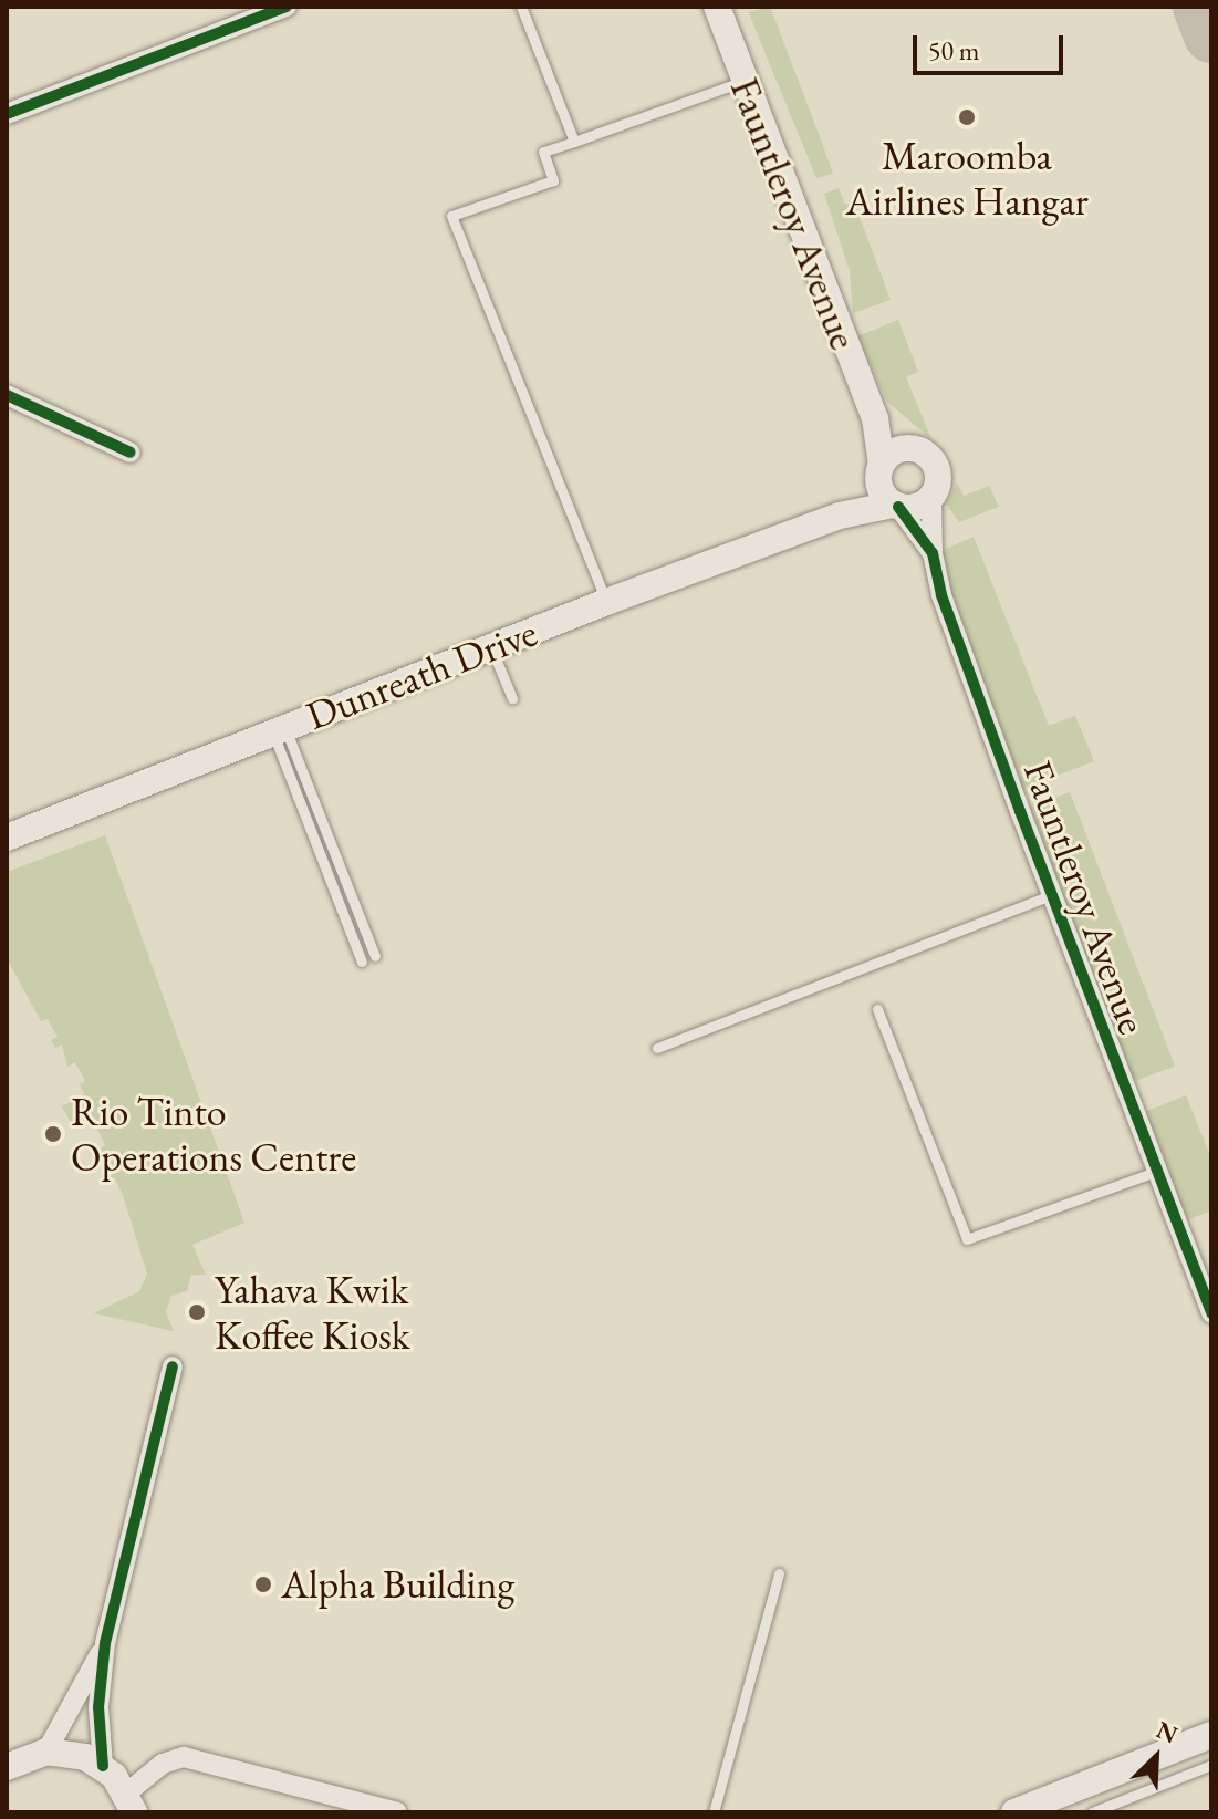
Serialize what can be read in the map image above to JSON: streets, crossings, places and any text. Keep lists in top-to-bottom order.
{
  "streets": {
    "main road": ["Fauntleroy Avenue", "Dunreath Drive"]
  },
  "crossings": [
    ["Fauntleroy Avenue", "Dunreath Drive"]
  ],
  "places": [
    "Maroomba Airlines Hangar",
    "Rio Tinto Operations Centre",
    "Yahava Kwik Koffee Kiosk",
    "Alpha Building"
  ],
  "scale_bar": "50 m",
  "north": "top right"
}
